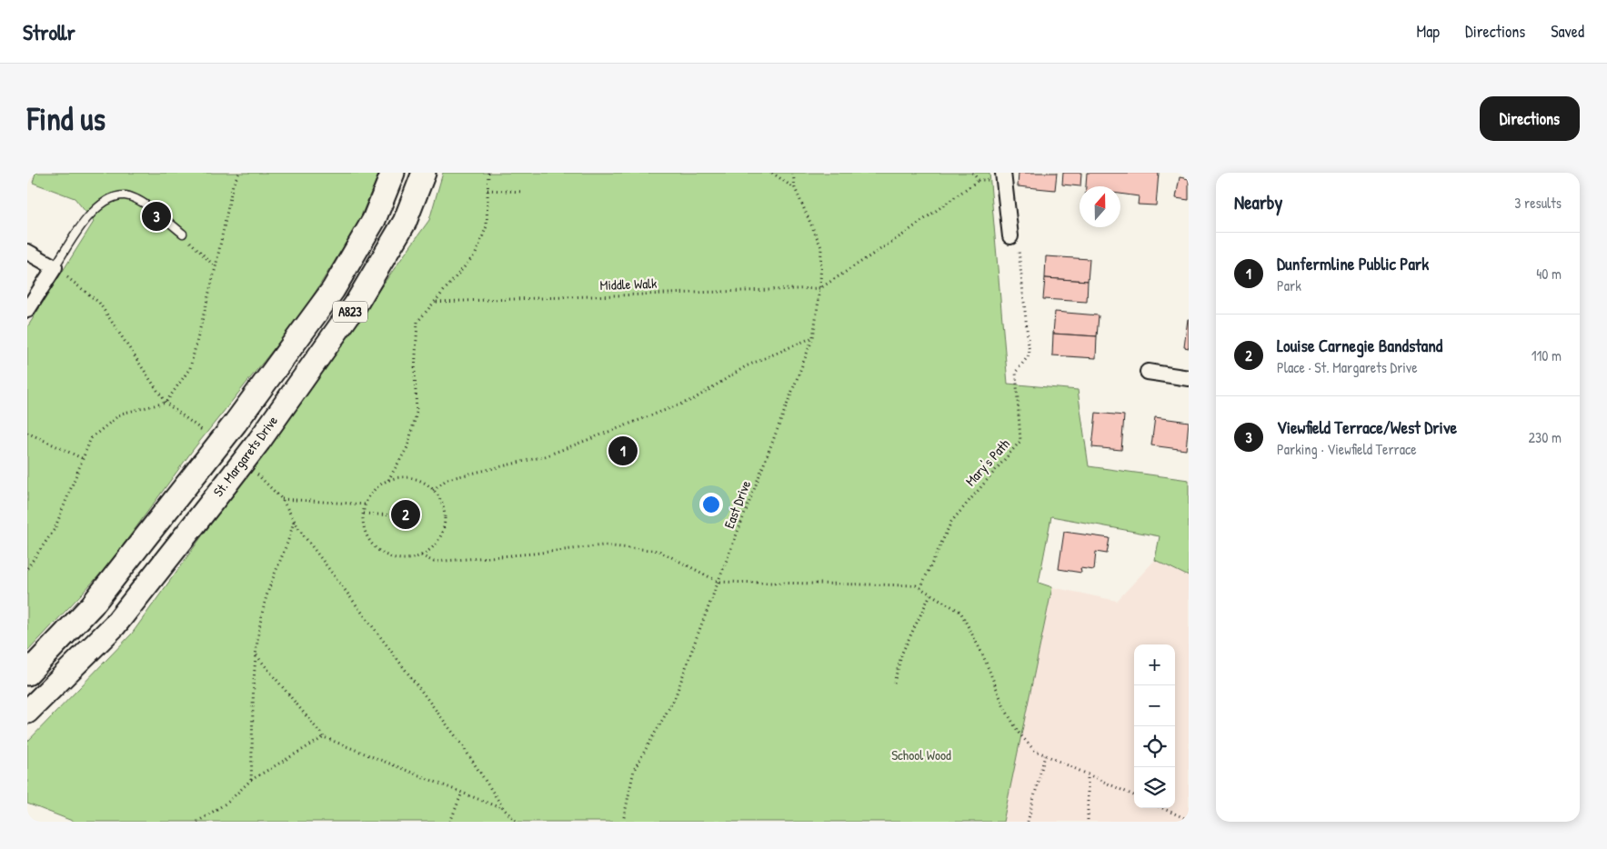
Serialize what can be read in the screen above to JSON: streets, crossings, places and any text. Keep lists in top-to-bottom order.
{
  "streets": {
    "main road": ["A823", "St. Margarets Drive"],
    "path": ["Middle Walk", "Mary's Path", "East Drive"]
  },
  "crossings": [
    ["Middle Walk", "East Drive"]
  ],
  "parks": ["School Wood"],
  "north": "top",
  "page": {
    "header": "Strollr",
    "nav": ["Map", "Directions", "Saved"],
    "buttons": "Directions",
    "title": "Find us",
    "heading": ["Nearby", "3 results"],
    "pins": ["3", "1", "2"],
    "list": [
      {
        "mark": "1",
        "name": "Dunfermline Public Park",
        "note": "Park",
        "value": "40 m"
      },
      {
        "mark": "2",
        "name": "Louise Carnegie Bandstand",
        "note": "Place · St. Margarets Drive",
        "value": "110 m"
      },
      {
        "mark": "3",
        "name": "Viewfield Terrace/West Drive",
        "note": "Parking · Viewfield Terrace",
        "value": "230 m"
      }
    ],
    "map_buttons": ["+", "−"]
  }
}
